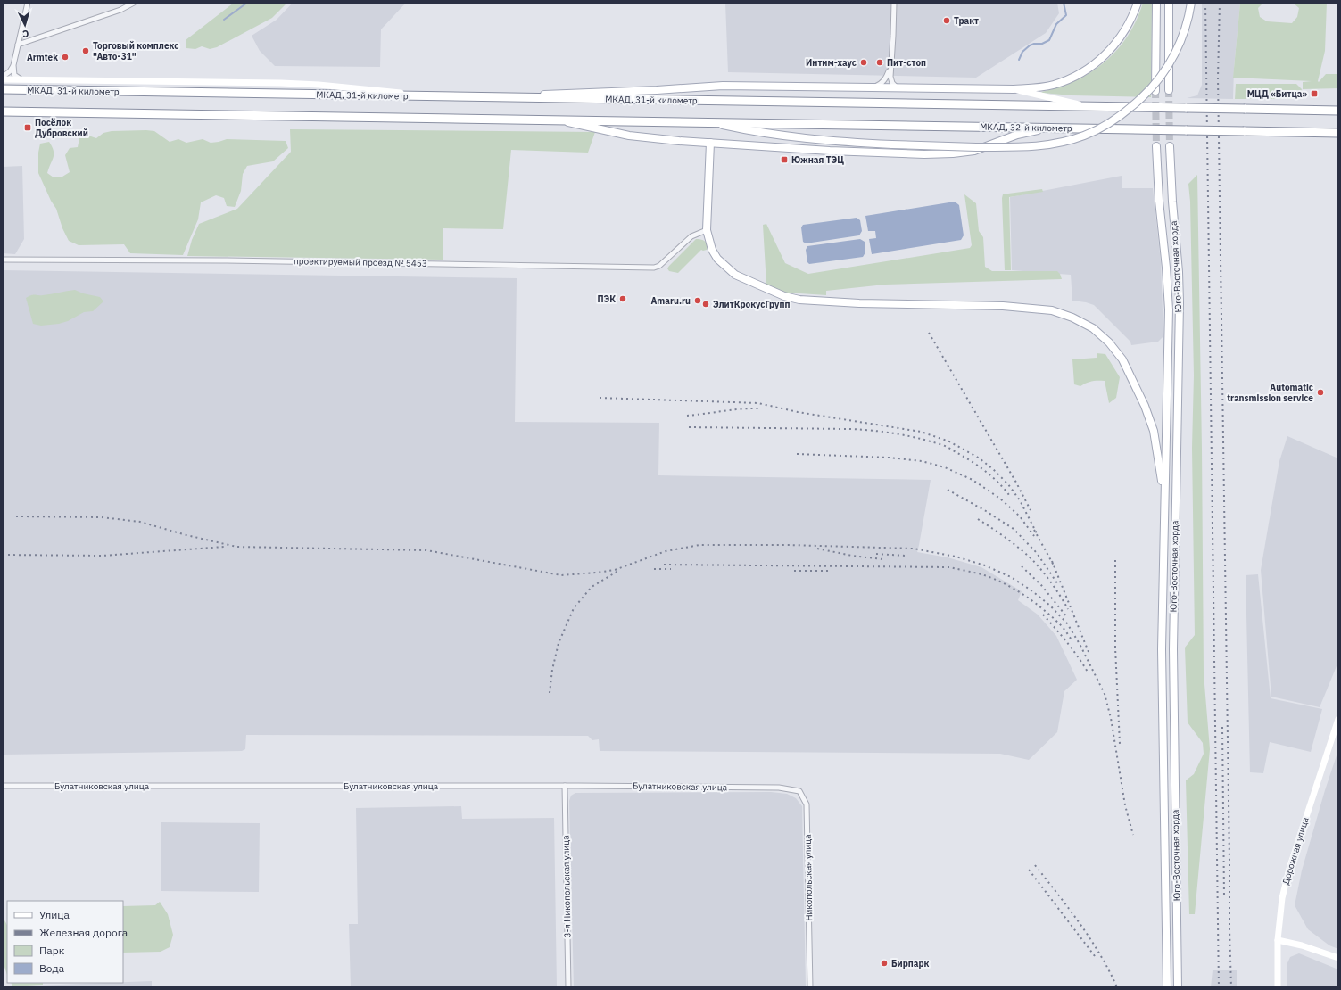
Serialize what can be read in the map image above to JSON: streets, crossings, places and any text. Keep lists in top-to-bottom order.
{
  "streets": {
    "highway": ["МКАД, 31-й километр", "МКАД, 32-й километр"],
    "main road": ["Юго-Восточная хорда", "Дорожная улица"],
    "street": [
      "проектируемый проезд № 5453",
      "Булатниковская улица",
      "Никопольская улица",
      "3-я Никопольская улица"
    ]
  },
  "crossings": [
    ["Булатниковская улица", "Никопольская улица"],
    ["Булатниковская улица", "3-я Никопольская улица"]
  ],
  "places": {
    "other": [
      "Тракт",
      "Торговый комплекс \"Авто-31\"",
      "Armtek",
      "Интим-хаус",
      "Пит-стоп",
      "ПЭК",
      "Amaru.ru",
      "ЭлитКрокусГрупп",
      "Automatic transmission service",
      "Бирпарк"
    ],
    "transit": ["МЦД «Битца»", "Посёлок Дубровский", "Южная ТЭЦ"]
  },
  "legend": [
    "Улица",
    "Железная дорога",
    "Парк",
    "Вода"
  ],
  "north": "bottom"
}
